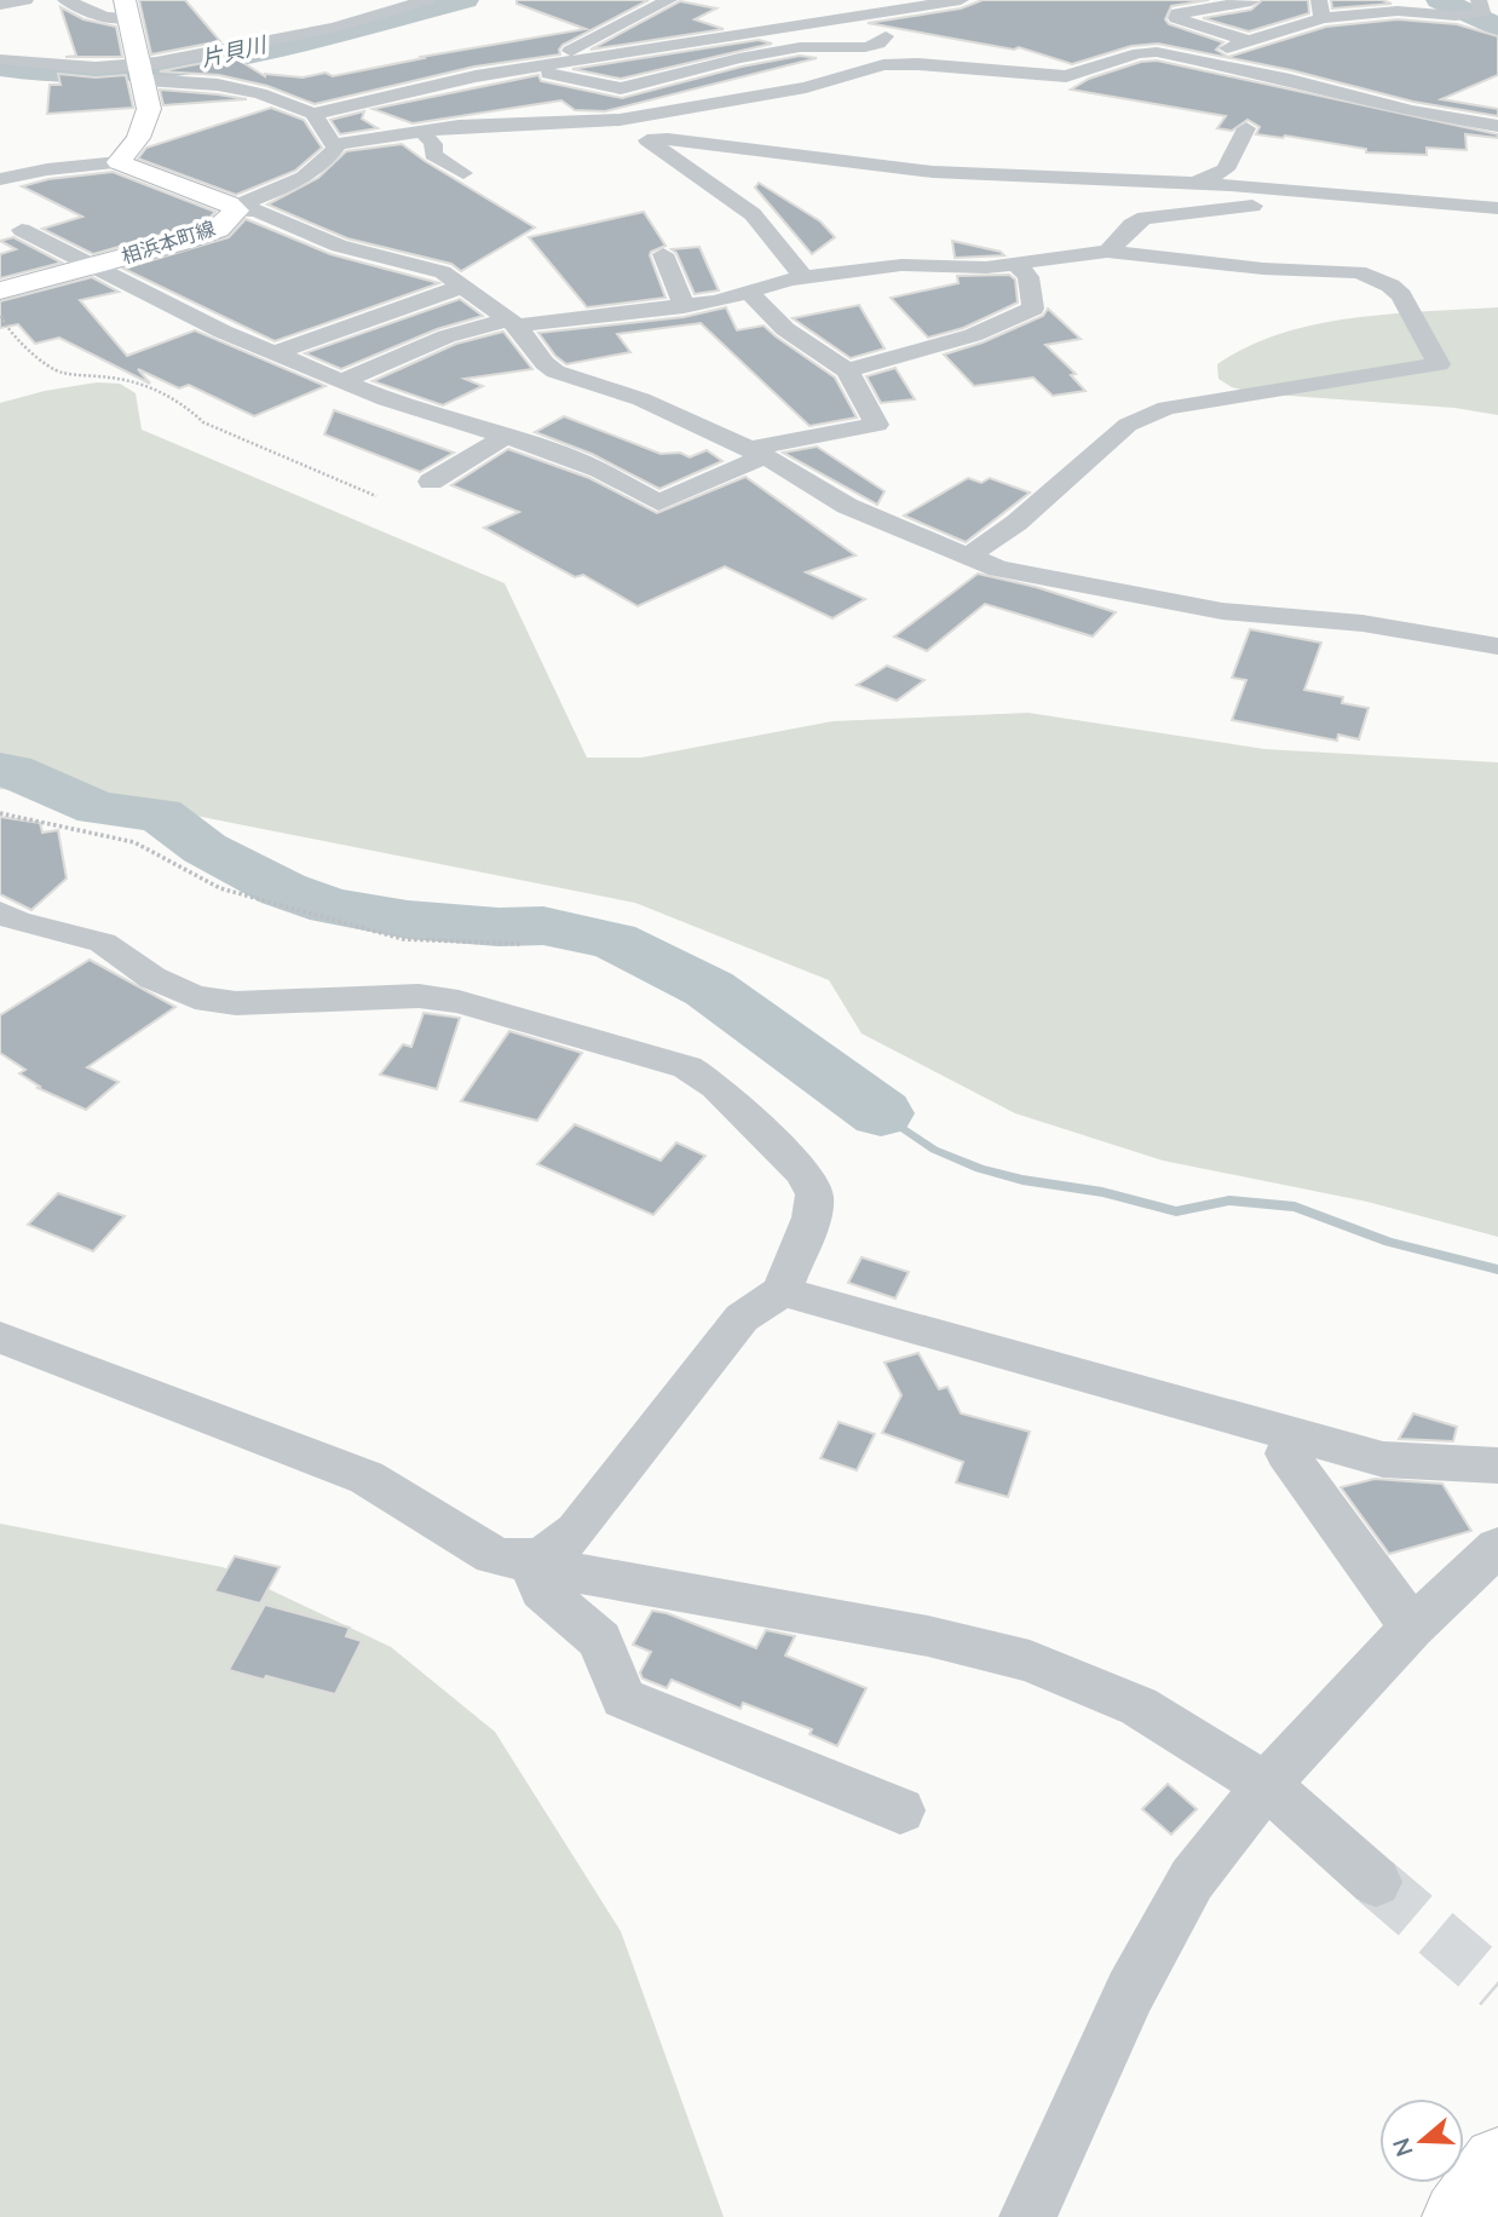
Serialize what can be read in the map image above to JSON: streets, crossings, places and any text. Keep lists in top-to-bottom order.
{
  "streets": {
    "main road": ["相浜本町線"]
  },
  "water": ["片貝川"],
  "north": "left"
}
